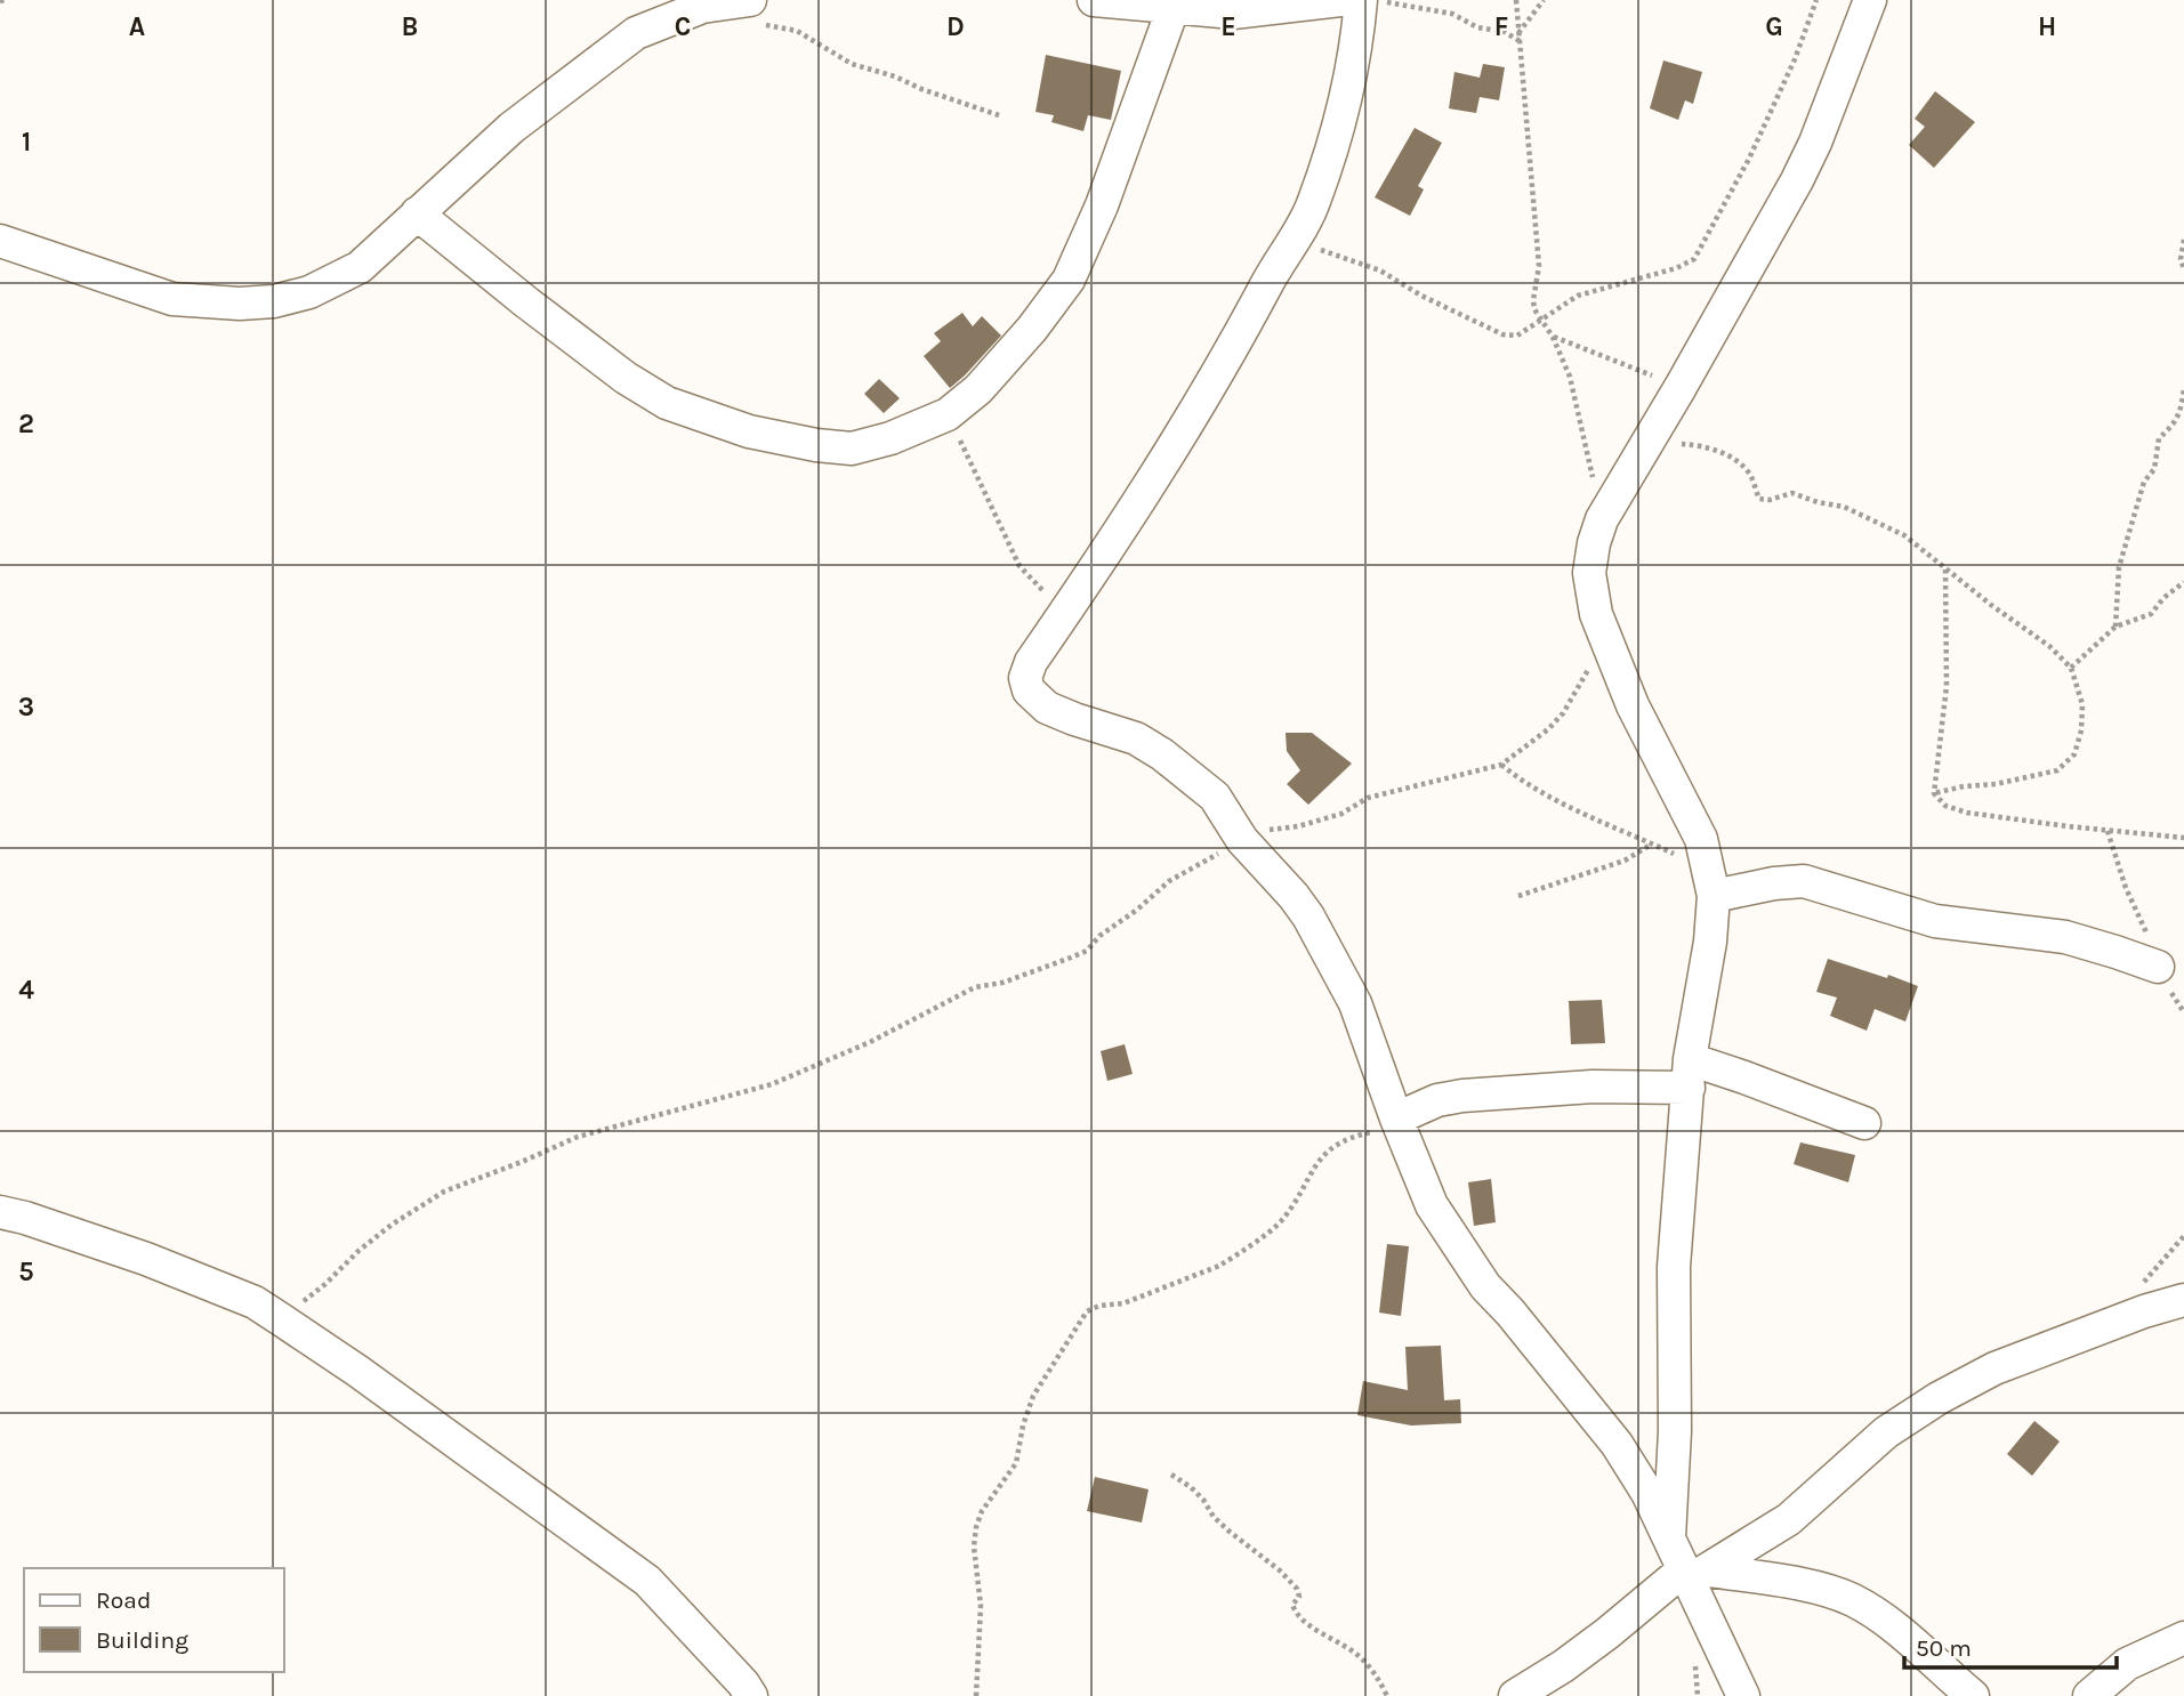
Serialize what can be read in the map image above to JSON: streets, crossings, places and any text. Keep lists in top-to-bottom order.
{
  "legend": ["Road", "Building"],
  "scale_bar": "50 m",
  "grid": {
    "columns": [
      "A",
      "B",
      "C",
      "D",
      "E",
      "F",
      "G",
      "H"
    ],
    "rows": [
      "1",
      "2",
      "3",
      "4",
      "5"
    ]
  }
}
